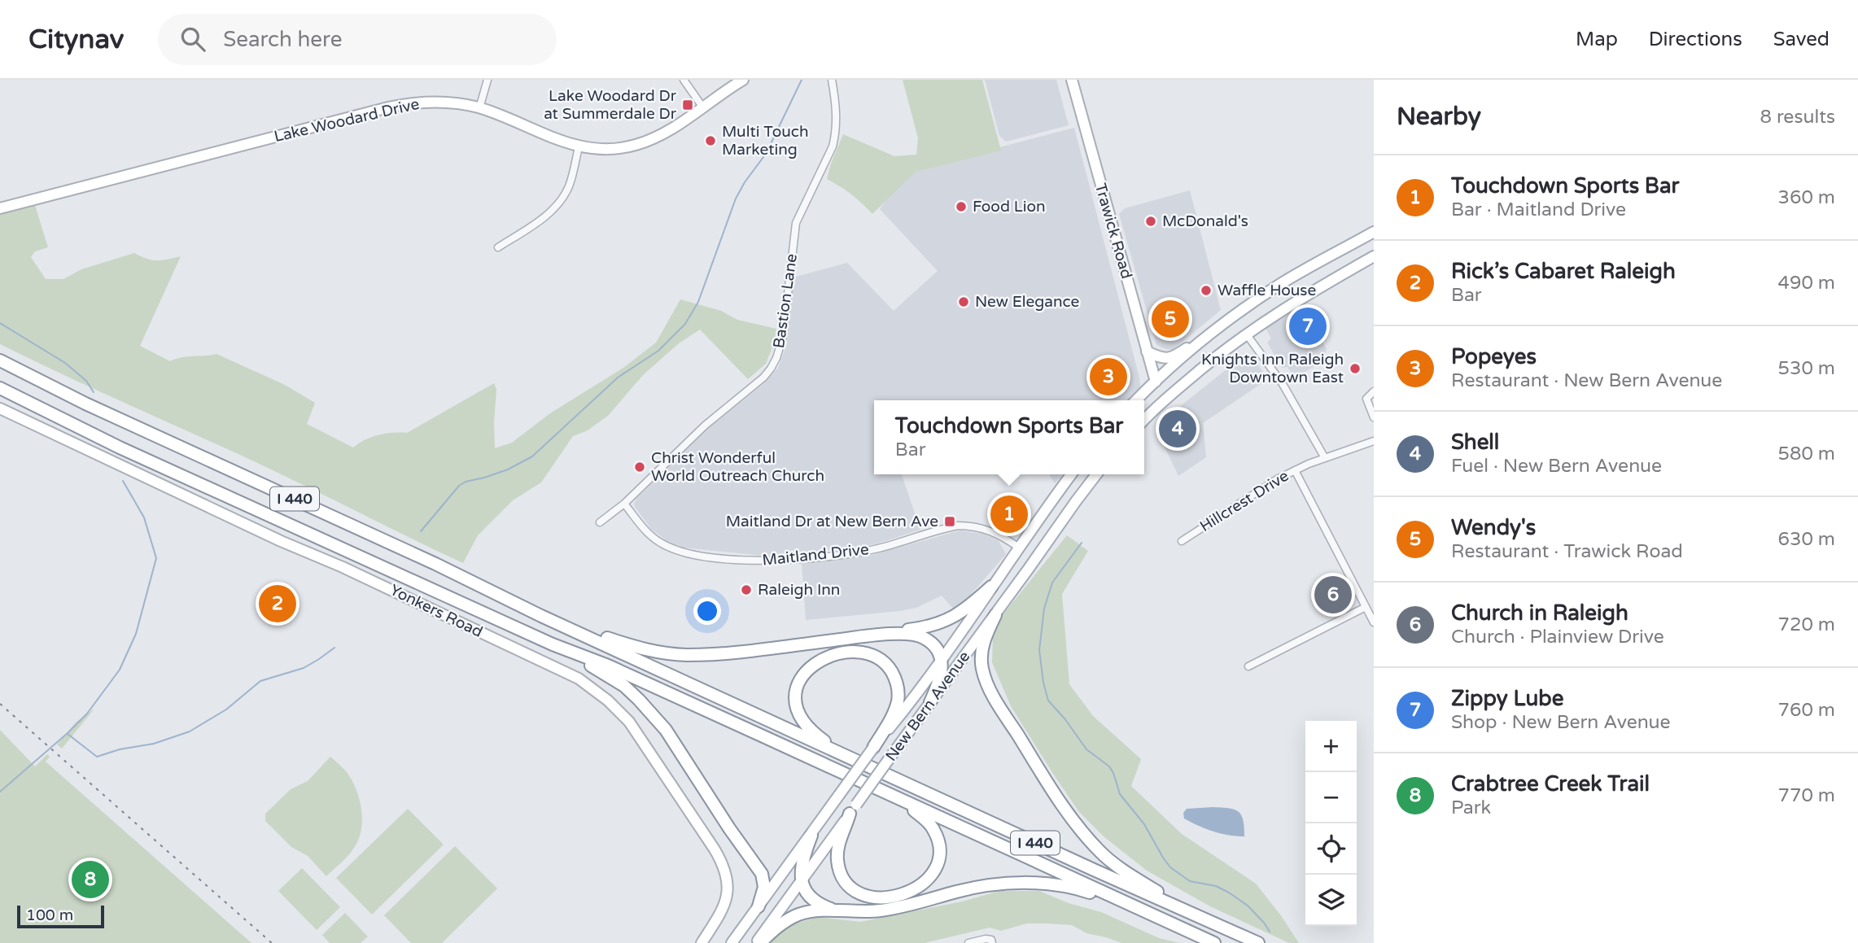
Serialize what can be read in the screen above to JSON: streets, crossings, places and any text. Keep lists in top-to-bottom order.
{
  "streets": {
    "highway": ["I 440"],
    "street": [
      "Lake Woodard Drive",
      "Trawick Road",
      "Bastion Lane",
      "Hillcrest Drive",
      "Maitland Drive",
      "Yonkers Road",
      "New Bern Avenue"
    ]
  },
  "crossings": [
    ["Bastion Lane", "Maitland Drive"],
    ["Maitland Drive", "New Bern Avenue"]
  ],
  "places": {
    "transit": ["Lake Woodard Dr at Summerdale Dr", "Maitland Dr at New Bern Ave"],
    "other": [
      "Multi Touch Marketing",
      "Food Lion",
      "McDonald's",
      "Waffle House",
      "New Elegance",
      "Knights Inn Raleigh Downtown East",
      "Christ Wonderful World Outreach Church",
      "Raleigh Inn"
    ]
  },
  "scale_bar": "100 m",
  "page": {
    "header": "Citynav",
    "search": "Search here",
    "nav": ["Map", "Directions", "Saved"],
    "heading": ["Nearby", "8 results"],
    "list": [
      {
        "mark": "1",
        "name": "Touchdown Sports Bar",
        "note": "Bar · Maitland Drive",
        "value": "360 m"
      },
      {
        "mark": "2",
        "name": "Rick’s Cabaret Raleigh",
        "note": "Bar",
        "value": "490 m"
      },
      {
        "mark": "3",
        "name": "Popeyes",
        "note": "Restaurant · New Bern Avenue",
        "value": "530 m"
      },
      {
        "mark": "4",
        "name": "Shell",
        "note": "Fuel · New Bern Avenue",
        "value": "580 m"
      },
      {
        "mark": "5",
        "name": "Wendy's",
        "note": "Restaurant · Trawick Road",
        "value": "630 m"
      },
      {
        "mark": "6",
        "name": "Church in Raleigh",
        "note": "Church · Plainview Drive",
        "value": "720 m"
      },
      {
        "mark": "7",
        "name": "Zippy Lube",
        "note": "Shop · New Bern Avenue",
        "value": "760 m"
      },
      {
        "mark": "8",
        "name": "Crabtree Creek Trail",
        "note": "Park",
        "value": "770 m"
      }
    ],
    "pins": [
      "5",
      "7",
      "3",
      "4",
      "1",
      "6",
      "2",
      "8"
    ],
    "popup": ["Touchdown Sports Bar", "Bar"],
    "map_buttons": ["+", "−"],
    "scale": "100 m"
  }
}
